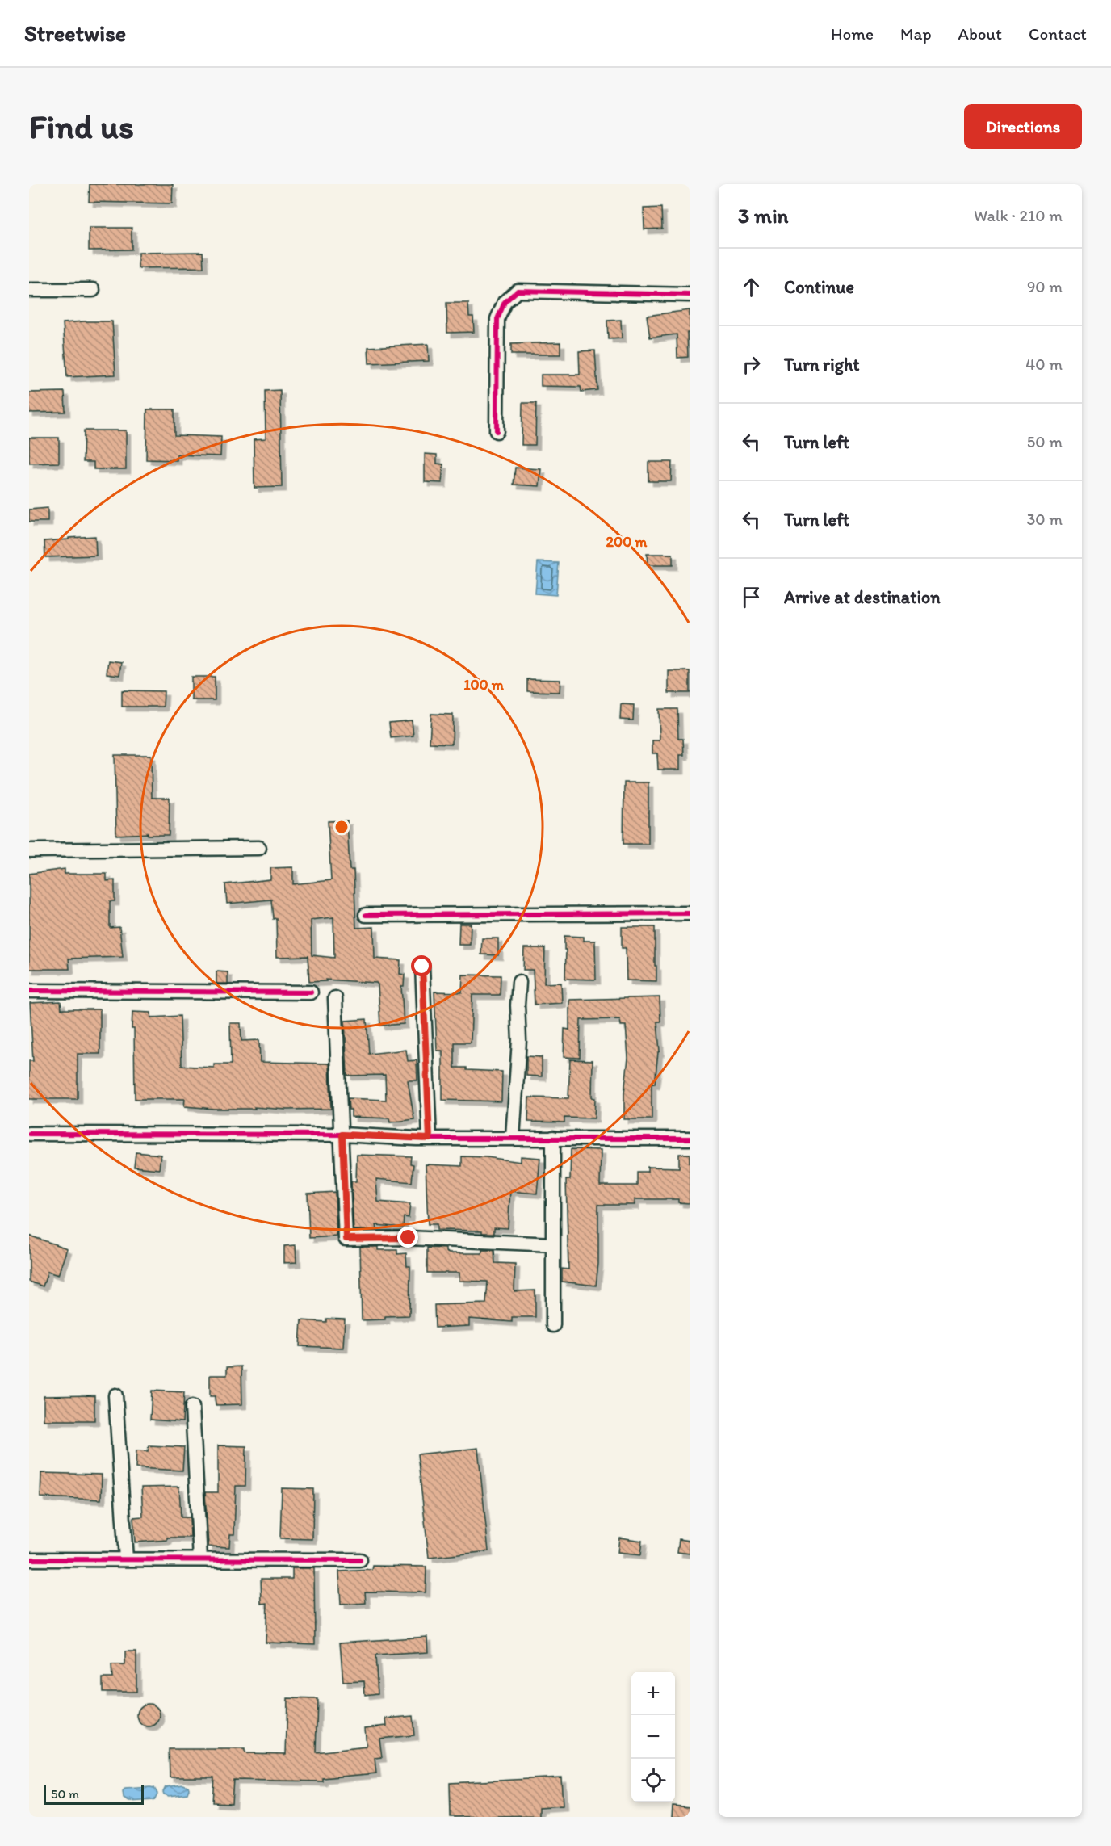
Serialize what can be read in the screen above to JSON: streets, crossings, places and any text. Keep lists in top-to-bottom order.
{
  "scale_bar": "50 m",
  "page": {
    "header": "Streetwise",
    "nav": [
      "Home",
      "Map",
      "About",
      "Contact"
    ],
    "buttons": "Directions",
    "title": "Find us",
    "heading": ["3 min", "Walk · 210 m"],
    "list": [
      ["Continue", "90 m"],
      ["Turn right", "40 m"],
      ["Turn left", "50 m"],
      ["Turn left", "30 m"],
      "Arrive at destination"
    ],
    "map_buttons": ["+", "−"],
    "scale": "50 m"
  },
  "rings": ["200 m", "100 m"]
}
